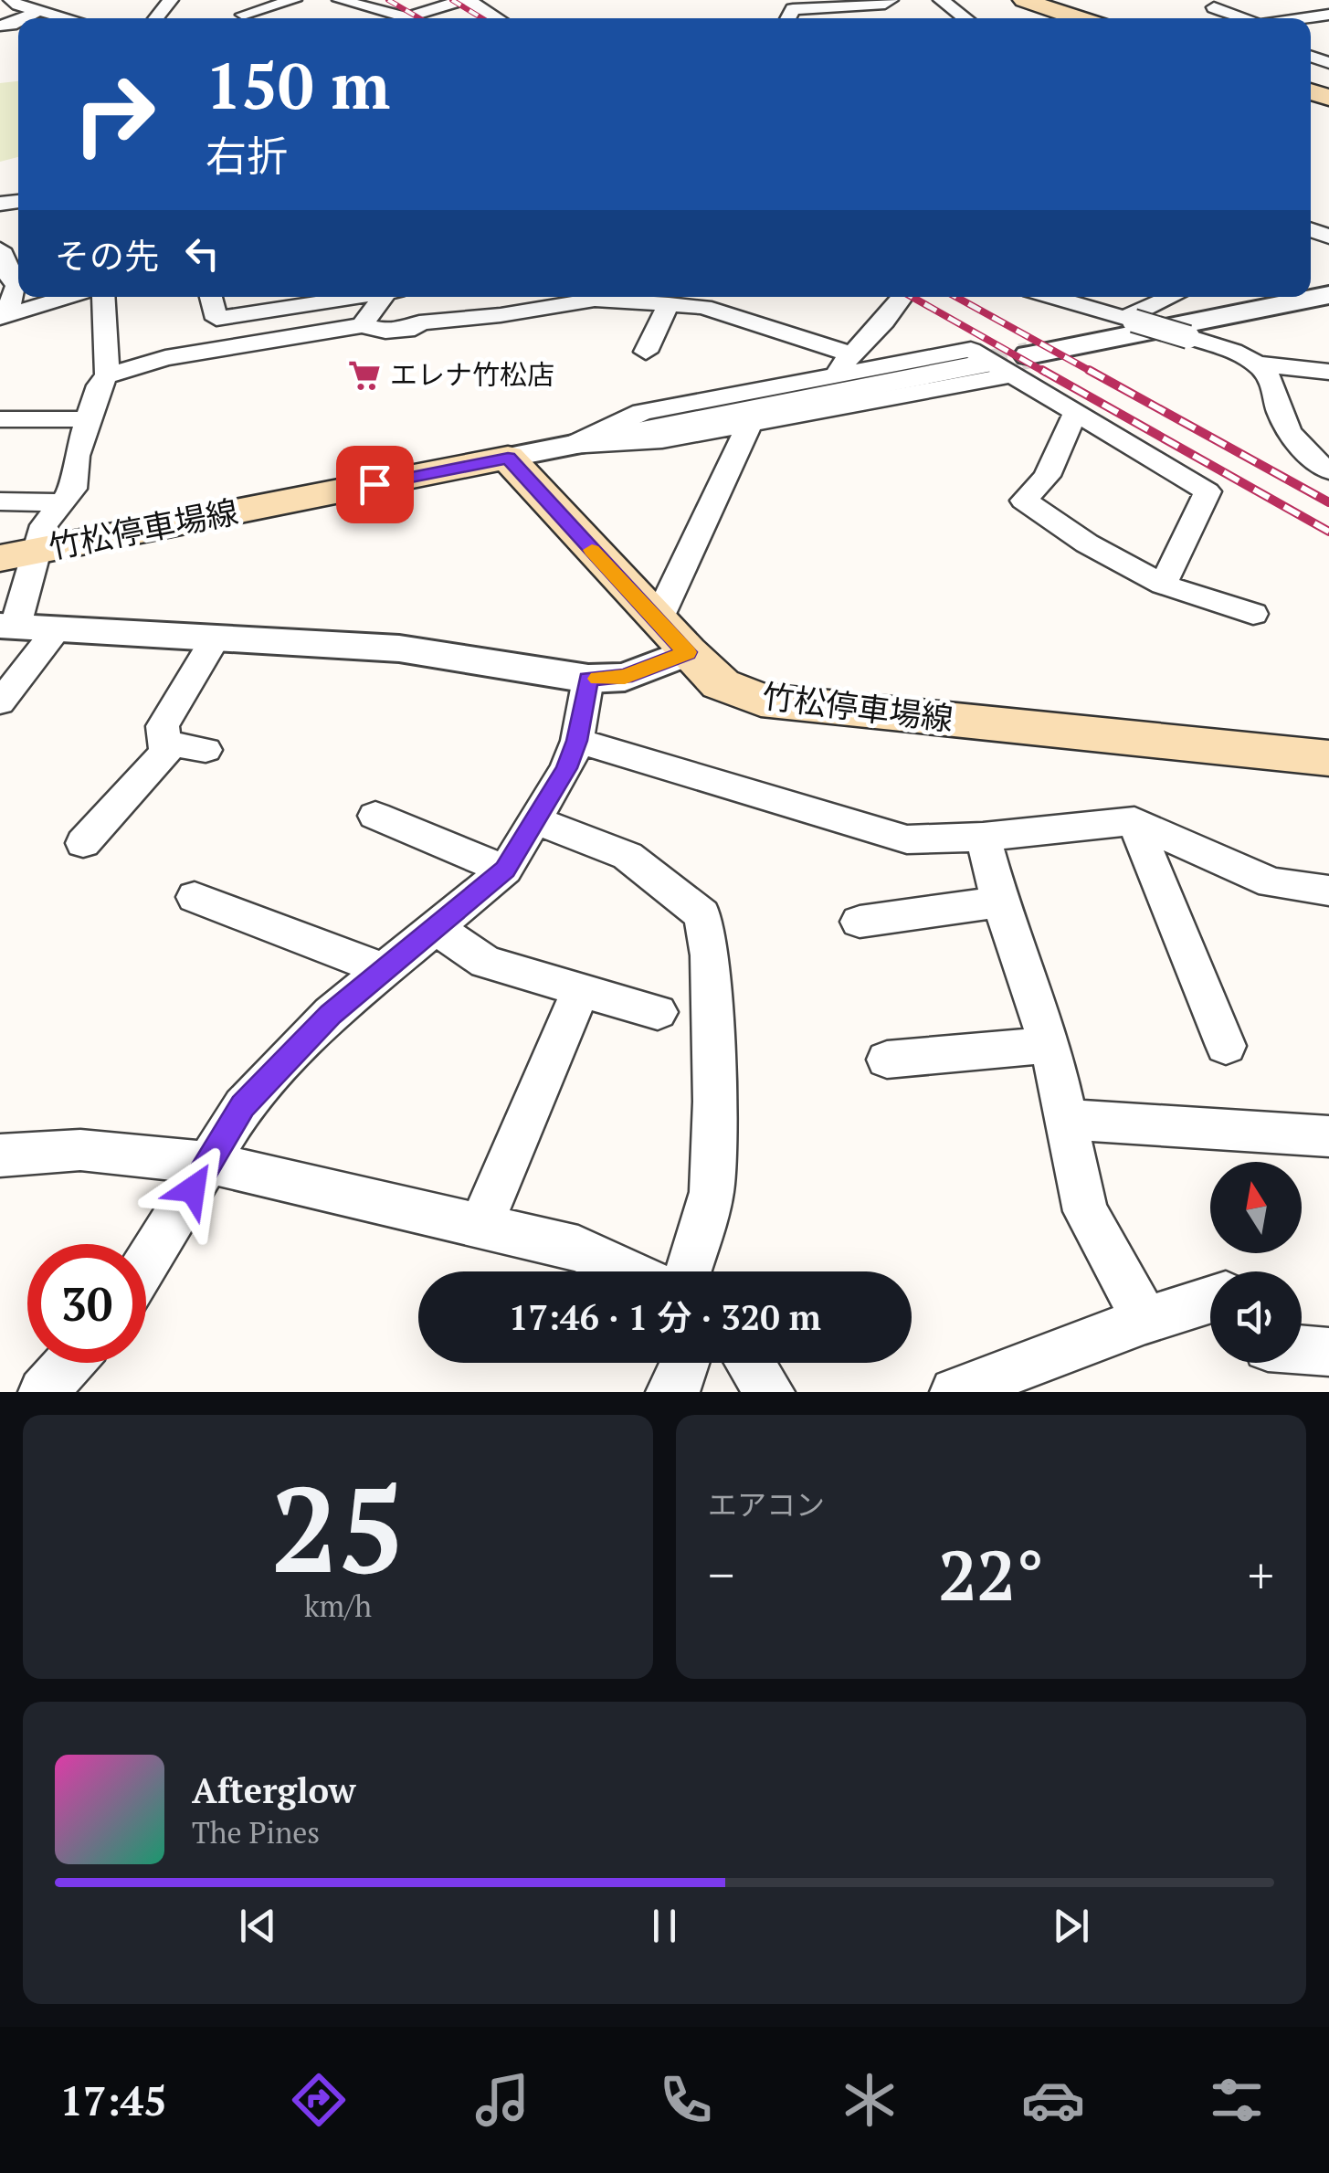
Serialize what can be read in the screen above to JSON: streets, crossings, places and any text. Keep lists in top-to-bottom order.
{
  "streets": {
    "main road": ["竹松停車場線"]
  },
  "places": {
    "supermarket": ["エレナ竹松店"]
  },
  "north": "top",
  "page": {
    "turn": ["150 m", "右折"],
    "then": "その先",
    "limit": "30",
    "trip": "17:46 · 1 分 · 320 m",
    "tile": [
      ["25", "km/h"],
      "エアコン"
    ],
    "heat": ["−", "22°", "+"],
    "song": ["Afterglow", "The Pines"],
    "tabs": "17:45"
  }
}
